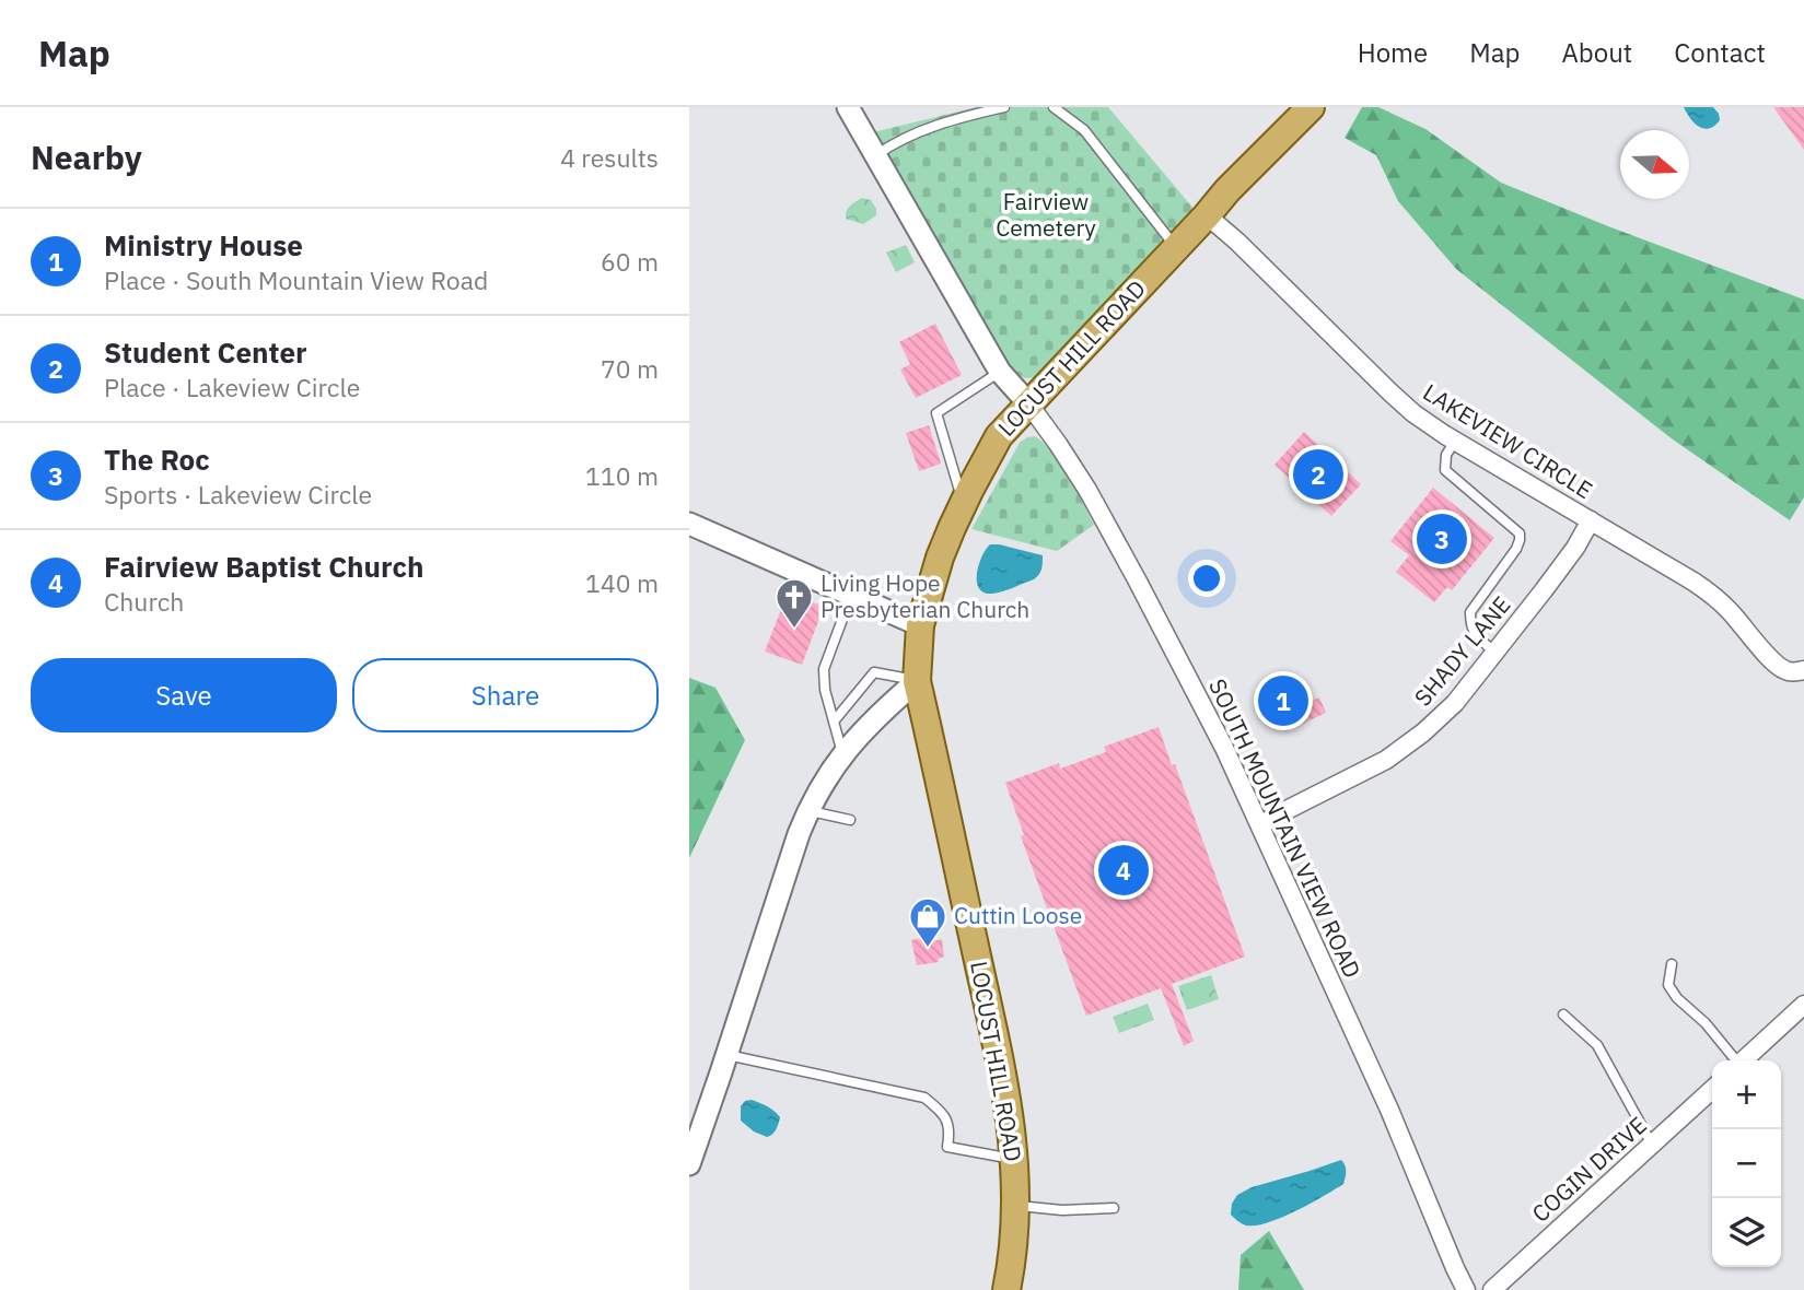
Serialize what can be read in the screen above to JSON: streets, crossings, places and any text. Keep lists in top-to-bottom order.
{
  "streets": {
    "main road": ["LOCUST HILL ROAD"],
    "street": [
      "LAKEVIEW CIRCLE",
      "SHADY LANE",
      "SOUTH MOUNTAIN VIEW ROAD",
      "COGIN DRIVE"
    ]
  },
  "crossings": [
    ["LOCUST HILL ROAD", "LAKEVIEW CIRCLE"],
    ["LOCUST HILL ROAD", "SOUTH MOUNTAIN VIEW ROAD"],
    ["LAKEVIEW CIRCLE", "SHADY LANE"],
    ["SHADY LANE", "SOUTH MOUNTAIN VIEW ROAD"]
  ],
  "parks": ["Fairview Cemetery"],
  "places": {
    "church": ["Living Hope Presbyterian Church"],
    "shop": ["Cuttin Loose"]
  },
  "north": "right",
  "page": {
    "header": "Map",
    "nav": [
      "Home",
      "Map",
      "About",
      "Contact"
    ],
    "heading": ["Nearby", "4 results"],
    "list": [
      {
        "mark": "1",
        "name": "Ministry House",
        "note": "Place · South Mountain View Road",
        "value": "60 m"
      },
      {
        "mark": "2",
        "name": "Student Center",
        "note": "Place · Lakeview Circle",
        "value": "70 m"
      },
      {
        "mark": "3",
        "name": "The Roc",
        "note": "Sports · Lakeview Circle",
        "value": "110 m"
      },
      {
        "mark": "4",
        "name": "Fairview Baptist Church",
        "note": "Church",
        "value": "140 m"
      }
    ],
    "pins": [
      "2",
      "3",
      "1",
      "4"
    ],
    "buttons": ["Save", "Share"],
    "map_buttons": ["+", "−"]
  }
}
